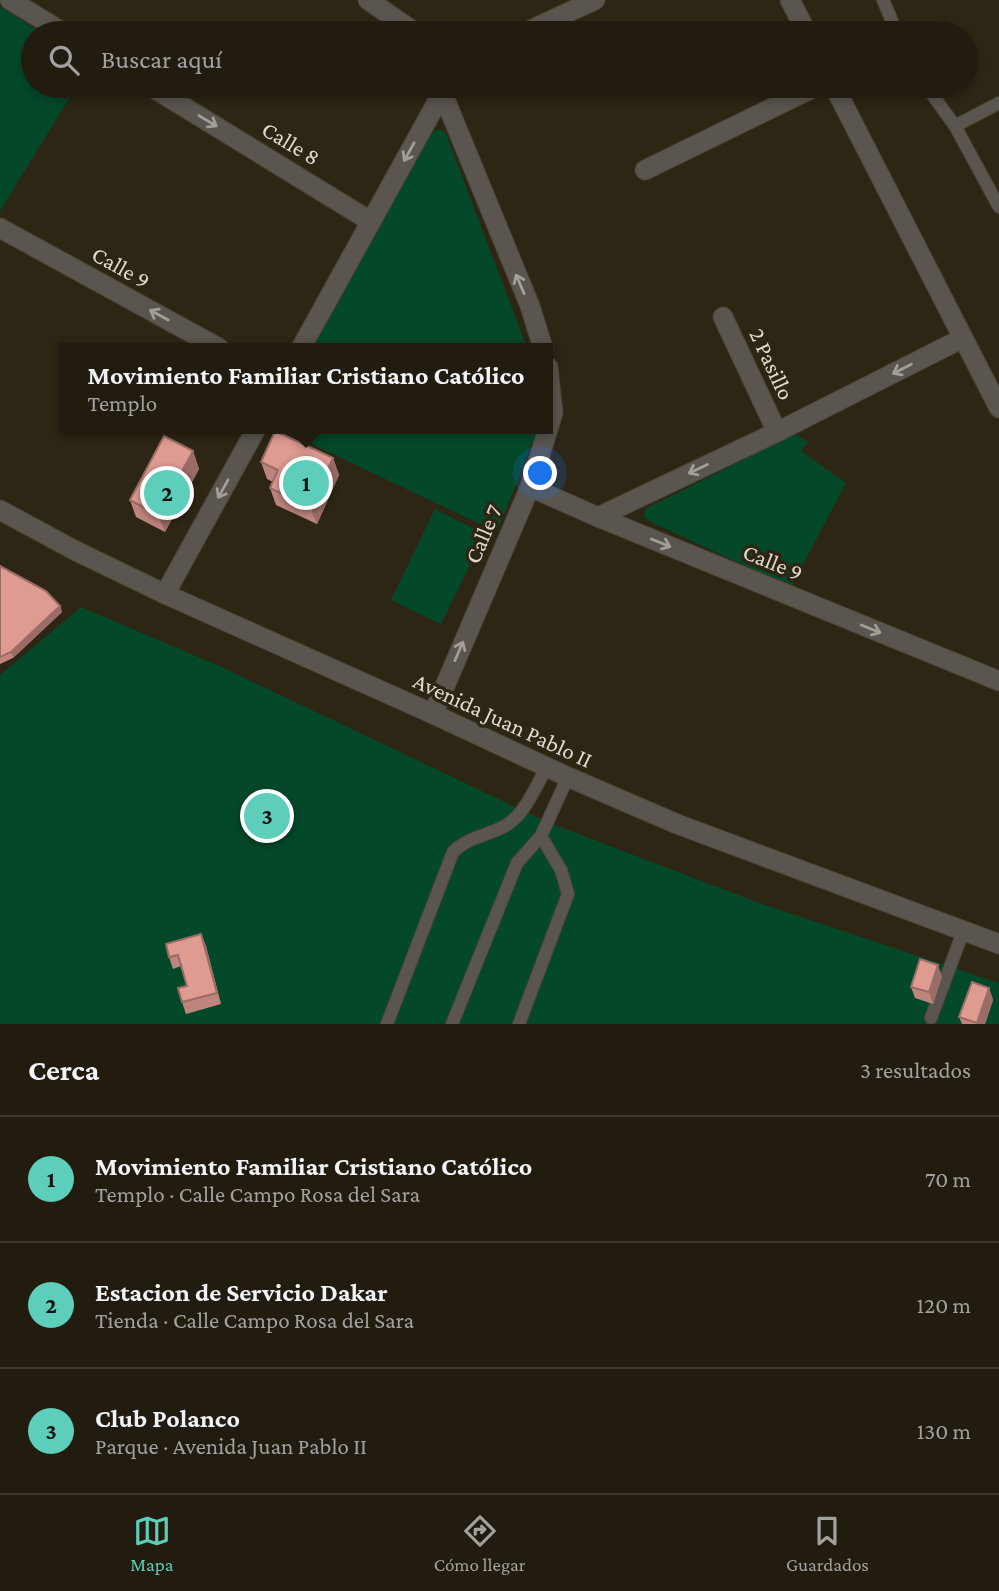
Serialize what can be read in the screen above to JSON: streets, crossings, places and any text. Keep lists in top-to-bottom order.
{
  "streets": {
    "street": [
      "Calle 8",
      "Calle 9",
      "2 Pasillo",
      "Calle 7",
      "Avenida Juan Pablo II"
    ]
  },
  "crossings": [
    ["Calle 9", "Calle 7"],
    ["Calle 7", "Avenida Juan Pablo II"]
  ],
  "one_way": ["Calle 8", "Calle 7"],
  "page": {
    "search": "Buscar aquí",
    "popup": ["Movimiento Familiar Cristiano Católico", "Templo"],
    "pins": ["1", "2", "3"],
    "heading": ["Cerca", "3 resultados"],
    "list": [
      {
        "mark": "1",
        "name": "Movimiento Familiar Cristiano Católico",
        "note": "Templo · Calle Campo Rosa del Sara",
        "value": "70 m"
      },
      {
        "mark": "2",
        "name": "Estacion de Servicio Dakar",
        "note": "Tienda · Calle Campo Rosa del Sara",
        "value": "120 m"
      },
      {
        "mark": "3",
        "name": "Club Polanco",
        "note": "Parque · Avenida Juan Pablo II",
        "value": "130 m"
      }
    ],
    "nav": ["Mapa", "Cómo llegar", "Guardados"]
  }
}
